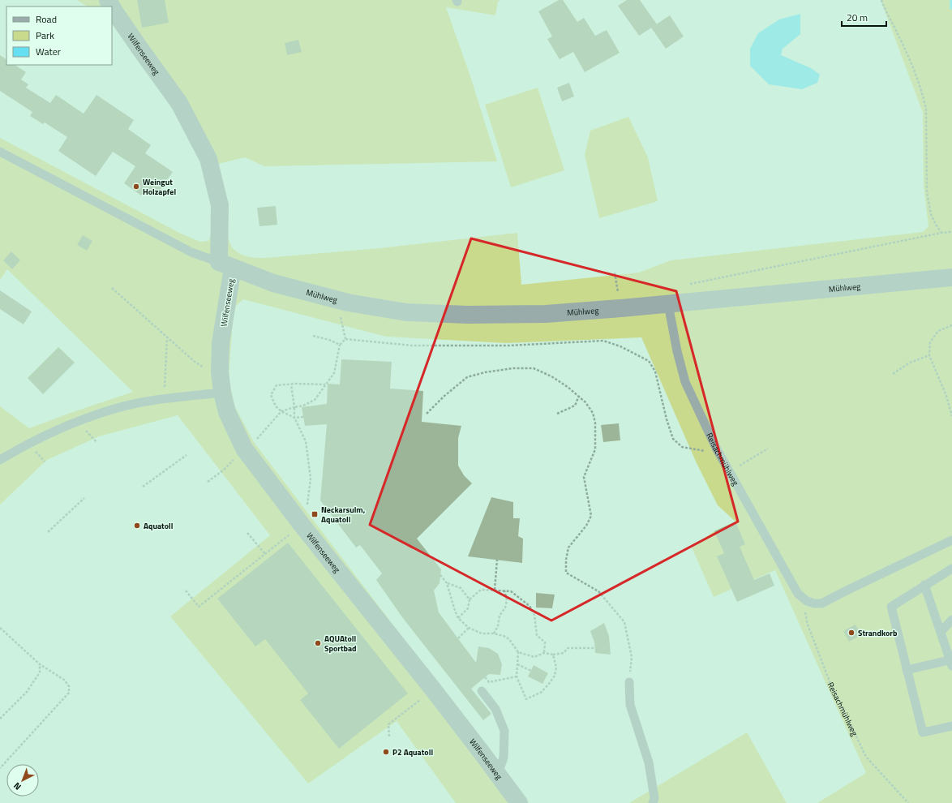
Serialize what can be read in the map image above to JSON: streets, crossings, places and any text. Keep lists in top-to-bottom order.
{
  "streets": {
    "street": ["Wilfenseeweg", "Mühlweg"],
    "lane": ["Reisachmühlweg"]
  },
  "crossings": [
    ["Wilfenseeweg", "Mühlweg"],
    ["Mühlweg", "Reisachmühlweg"]
  ],
  "places": {
    "other": [
      "Weingut Holzapfel",
      "Aquatoll",
      "Strandkorb",
      "AQUAtoll Sportbad",
      "P2 Aquatoll"
    ],
    "transit": ["Neckarsulm, Aquatoll"]
  },
  "legend": ["Road", "Park", "Water"],
  "scale_bar": "20 m",
  "north": "bottom left"
}
